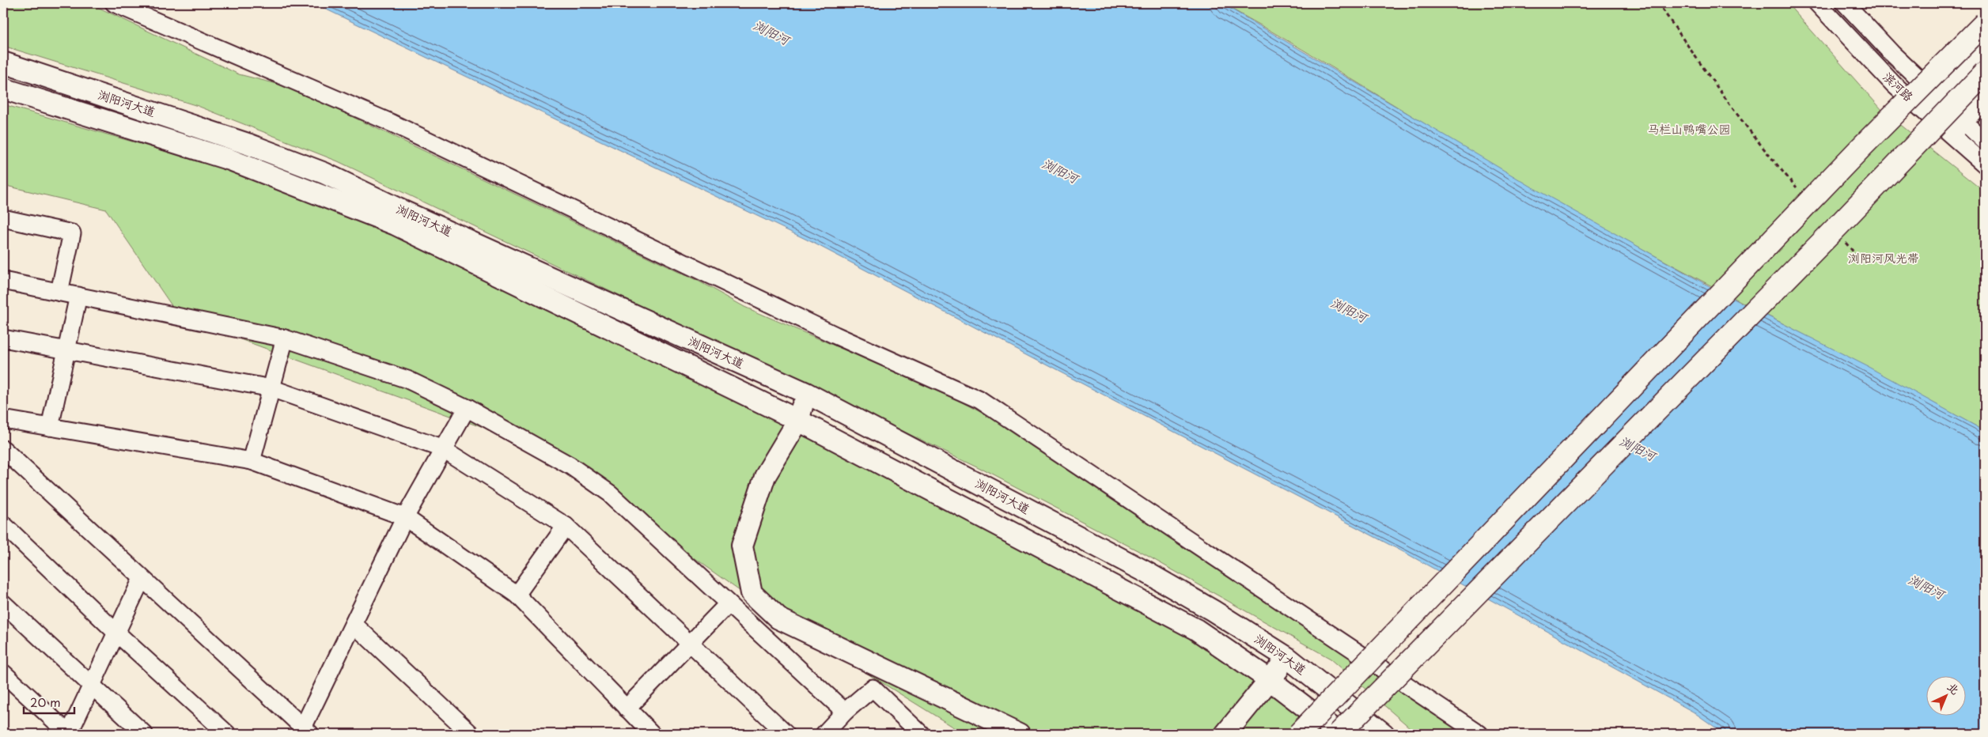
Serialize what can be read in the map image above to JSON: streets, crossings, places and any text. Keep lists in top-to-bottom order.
{
  "streets": {
    "main road": ["浏阳河大道"],
    "street": ["滨河路"]
  },
  "water": ["浏阳河"],
  "parks": ["马栏山鸭嘴公园", "浏阳河风光带"],
  "scale_bar": "20 m",
  "north": "top right"
}
